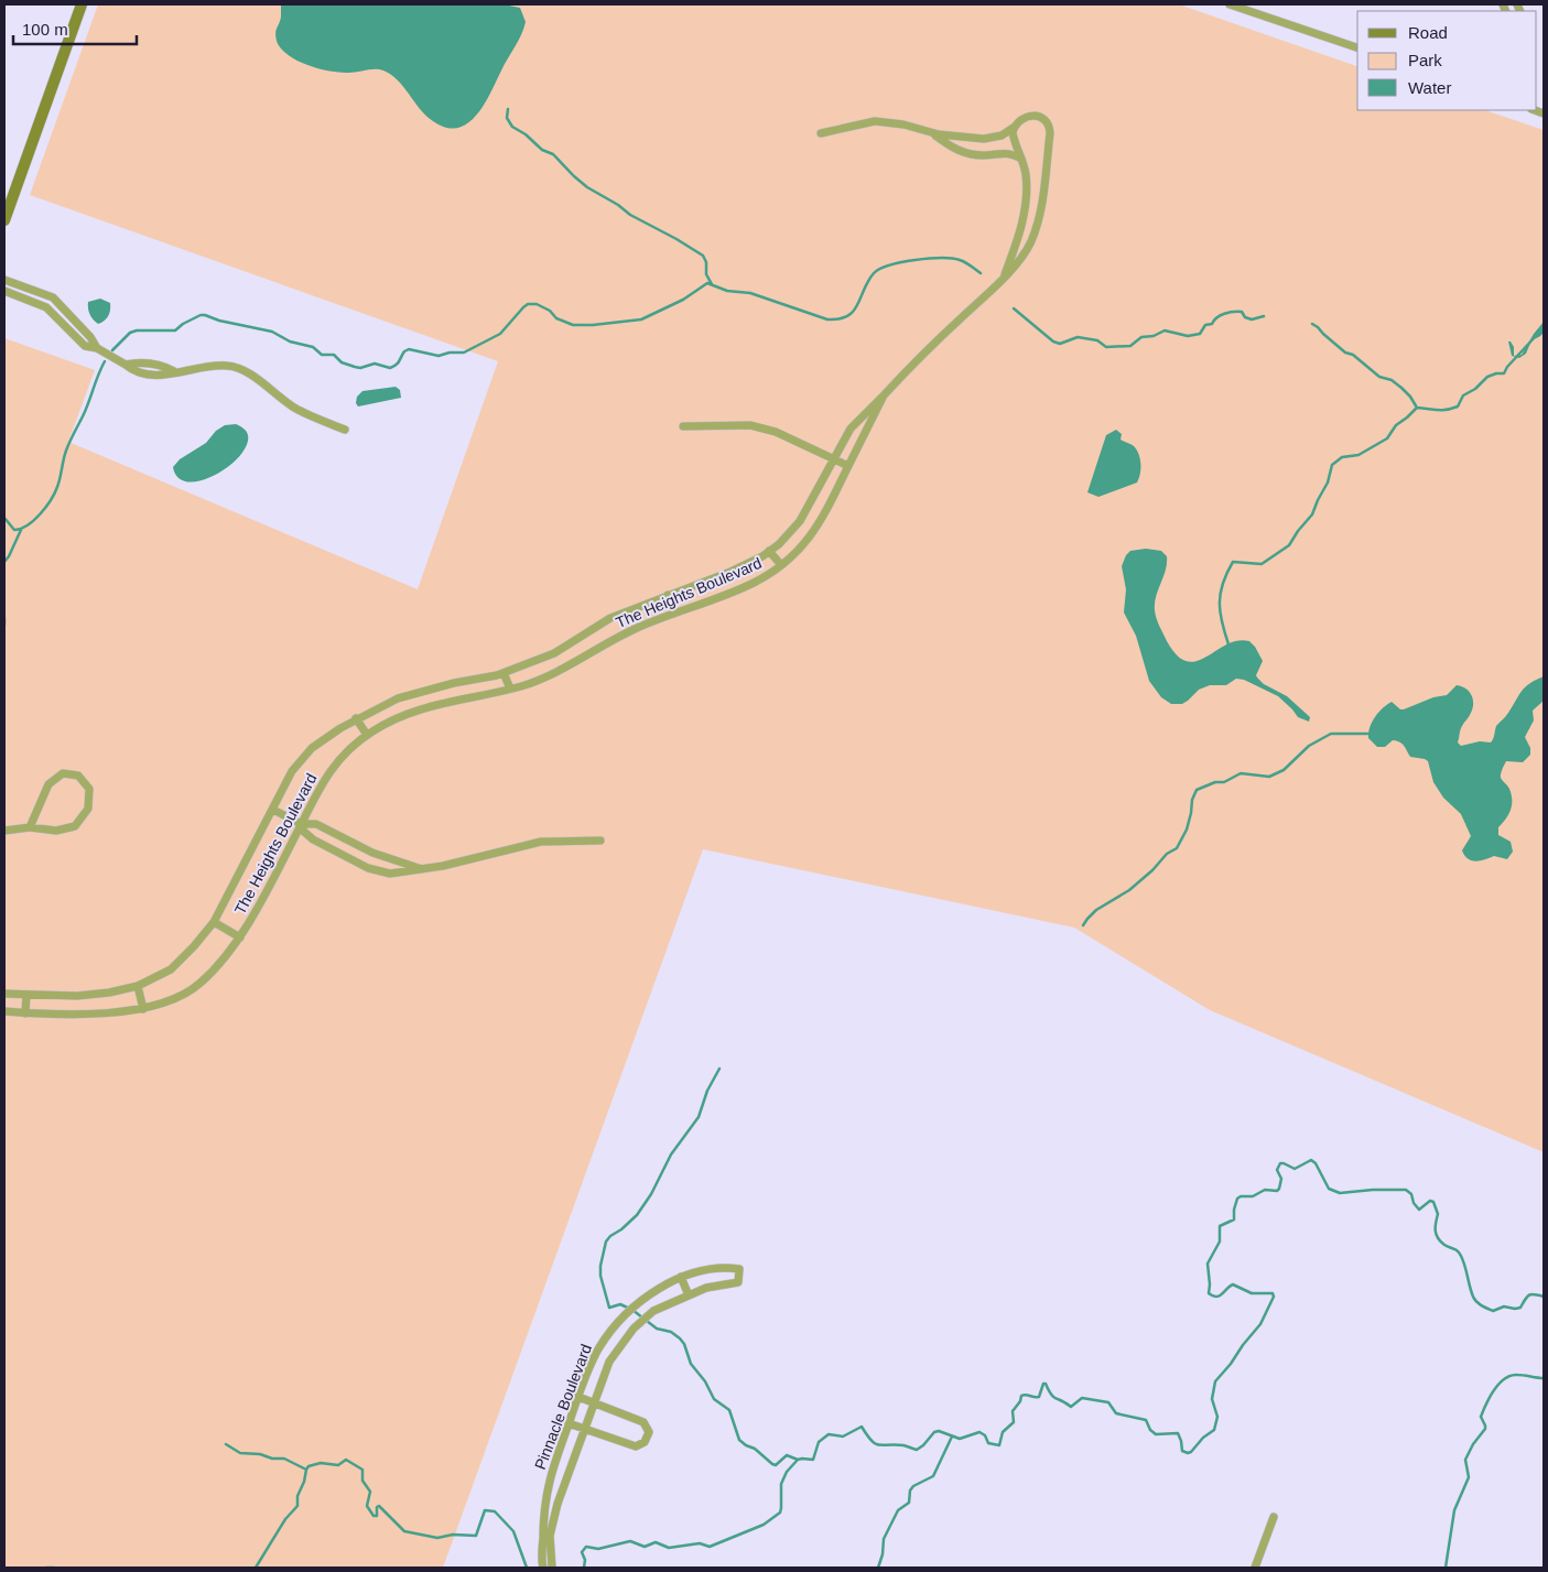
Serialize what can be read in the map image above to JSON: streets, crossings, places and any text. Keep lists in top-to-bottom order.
{
  "streets": {
    "street": ["The Heights Boulevard", "Pinnacle Boulevard"]
  },
  "legend": ["Road", "Park", "Water"],
  "scale_bar": "100 m"
}
